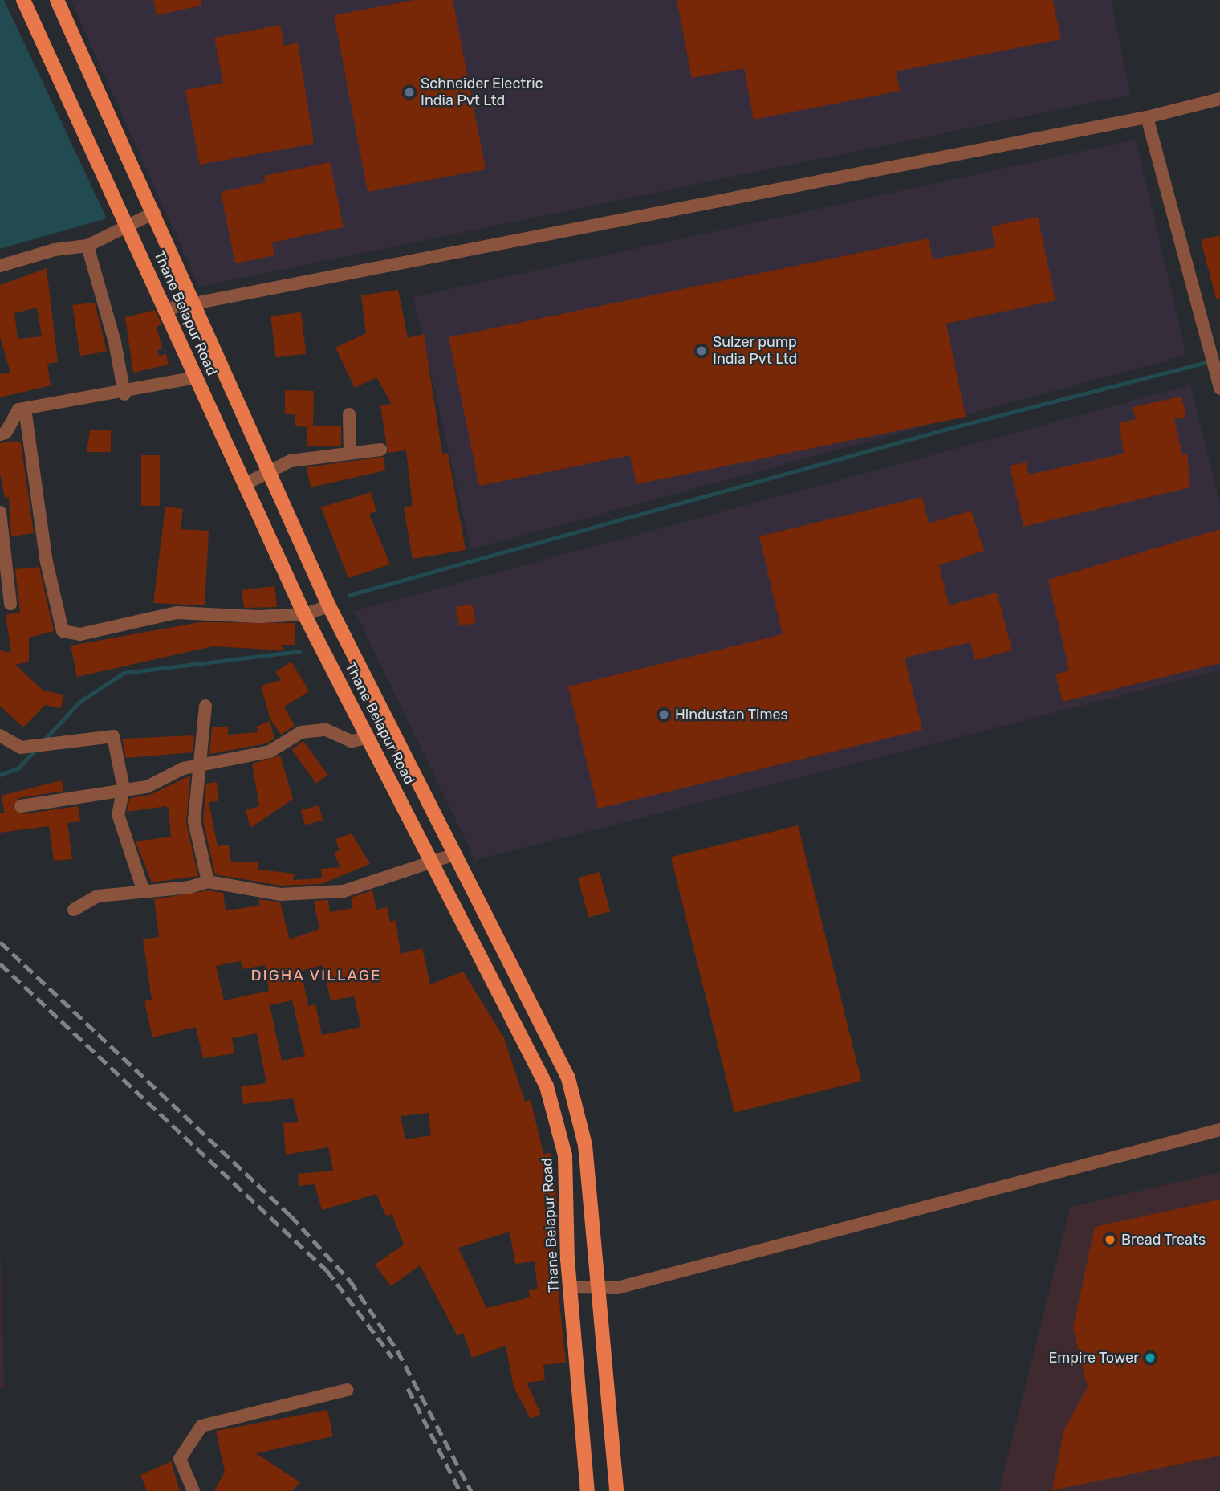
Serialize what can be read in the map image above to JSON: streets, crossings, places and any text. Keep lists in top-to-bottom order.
{
  "streets": {
    "main road": ["Thane Belapur Road"]
  },
  "districts": ["DIGHA VILLAGE"],
  "places": [
    "Schneider Electric India Pvt Ltd",
    "Sulzer pump India Pvt Ltd",
    "Hindustan Times",
    "Bread Treats",
    "Empire Tower"
  ]
}
